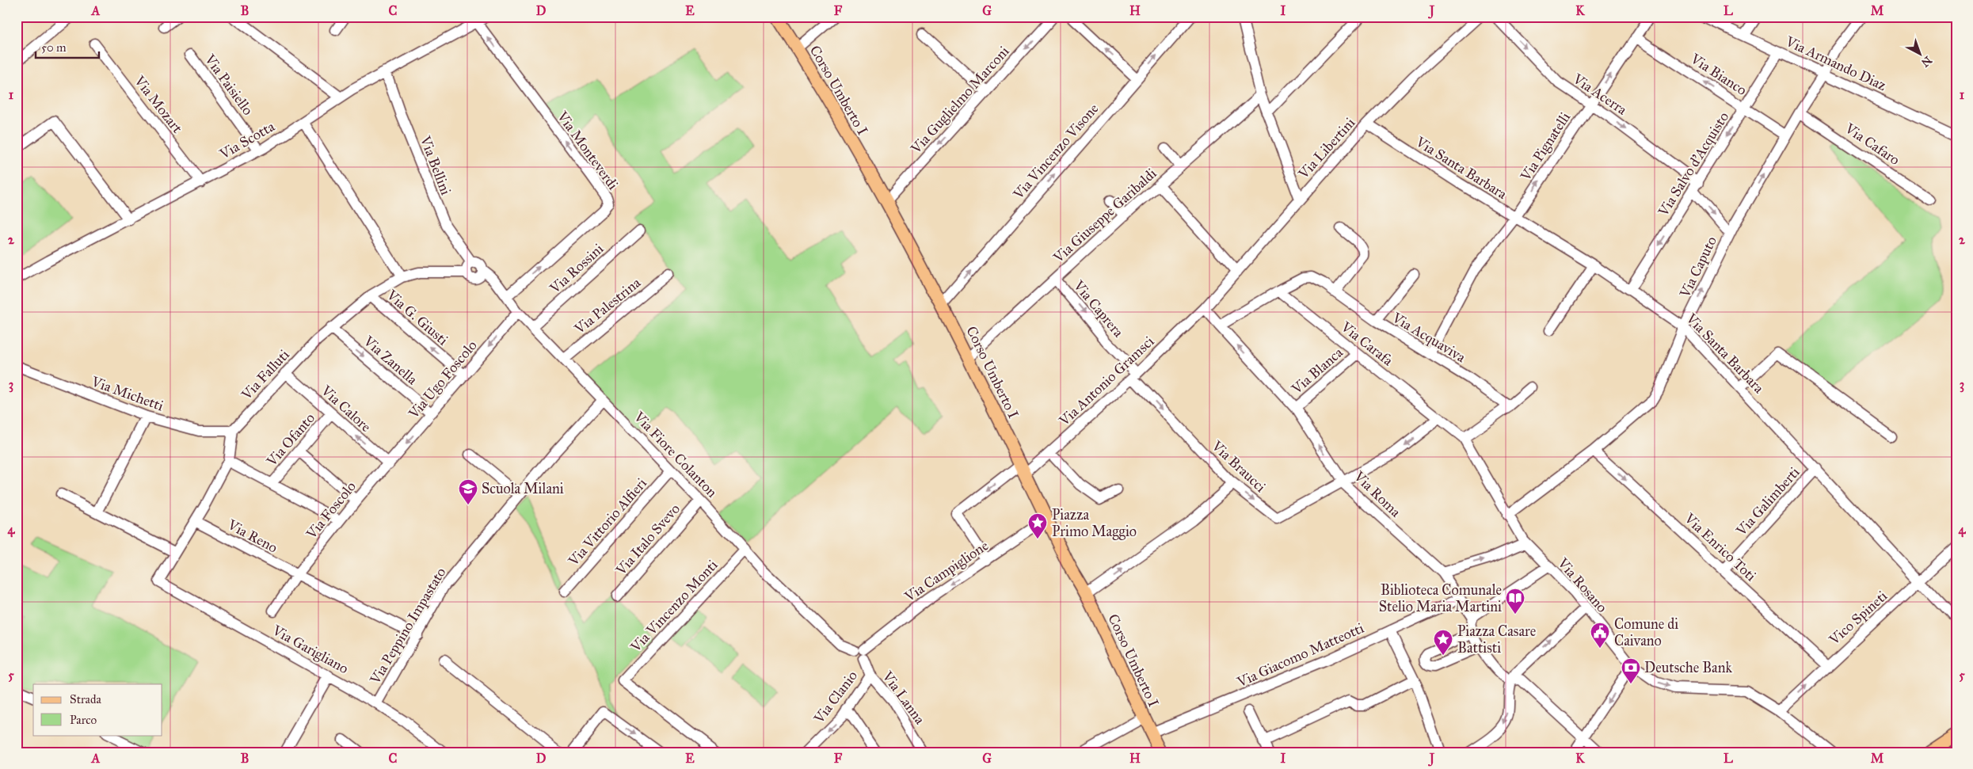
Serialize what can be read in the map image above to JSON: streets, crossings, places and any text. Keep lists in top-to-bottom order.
{
  "streets": {
    "main road": ["Corso Umberto I"],
    "street": [
      "Via Armando Diaz",
      "Via Bianco",
      "Via Paisiello",
      "Via Acerra",
      "Via Guglielmo Marconi",
      "Via Mozart",
      "Via Scotta",
      "Via Cafaro",
      "Via Pignatelli",
      "Via Libertini",
      "Via Monteverdi",
      "Via Vincenzo Visone",
      "Via Salvo d'Acquisto",
      "Via Bellini",
      "Via Santa Barbara",
      "Via Giuseppe Garibaldi",
      "Via Caputo",
      "Via Rossini",
      "Via Palestrina",
      "Via Caprera",
      "Via G. Giusti",
      "Via Acquaviva",
      "Via Carafa",
      "Via Zanella",
      "Via Blanca",
      "Via Falluti",
      "Via Ugo Foscolo",
      "Via Antonio Gramsci",
      "Via Michetti",
      "Via Calore",
      "Via Ofanto",
      "Via Fiore Colanton",
      "Via Braucci",
      "Via Roma",
      "Via Galimberti",
      "Via Foscolo",
      "Via Vittorio Alfieri",
      "Via Reno",
      "Via Italo Svevo",
      "Via Enrico Toti",
      "Via Campiglione",
      "Via Rosano",
      "Via Vincenzo Monti",
      "Vico Spineti",
      "Via Peppino Impastato",
      "Via Garigliano",
      "Via Giacomo Matteotti",
      "Via Clanio",
      "Via Lanna"
    ]
  },
  "crossings": [
    ["Via Armando Diaz", "Via Salvo d'Acquisto"],
    ["Via Armando Diaz", "Via Caputo"],
    ["Via Bianco", "Via Pignatelli"],
    ["Via Bianco", "Via Salvo d'Acquisto"],
    ["Via Bianco", "Via Caputo"],
    ["Via Paisiello", "Via Scotta"],
    ["Corso Umberto I", "Via Guglielmo Marconi"],
    ["Corso Umberto I", "Via Vincenzo Visone"],
    ["Corso Umberto I", "Via Giuseppe Garibaldi"],
    ["Corso Umberto I", "Via Antonio Gramsci"],
    ["Corso Umberto I", "Via Campiglione"],
    ["Corso Umberto I", "Via Giacomo Matteotti"],
    ["Via Acerra", "Via Pignatelli"],
    ["Via Acerra", "Via Salvo d'Acquisto"],
    ["Via Acerra", "Via Caputo"],
    ["Via Mozart", "Via Scotta"],
    ["Via Scotta", "Via Monteverdi"],
    ["Via Scotta", "Via Bellini"],
    ["Via Cafaro", "Via Caputo"],
    ["Via Pignatelli", "Via Santa Barbara"],
    ["Via Pignatelli", "Via Acquaviva"],
    ["Via Libertini", "Via Santa Barbara"],
    ["Via Libertini", "Via Antonio Gramsci"],
    ["Via Libertini", "Via Roma"],
    ["Via Monteverdi", "Via Fiore Colanton"],
    ["Via Salvo d'Acquisto", "Via Santa Barbara"],
    ["Via Bellini", "Via Falluti"],
    ["Via Bellini", "Via Fiore Colanton"],
    ["Via Santa Barbara", "Via Caputo"],
    ["Via Santa Barbara", "Via Galimberti"],
    ["Via Santa Barbara", "Vico Spineti"],
    ["Via Giuseppe Garibaldi", "Via Caprera"],
    ["Via Caputo", "Via Enrico Toti"],
    ["Via Caputo", "Via Rosano"],
    ["Via Rossini", "Via Fiore Colanton"],
    ["Via Palestrina", "Via Fiore Colanton"],
    ["Via Caprera", "Via Antonio Gramsci"],
    ["Via Caprera", "Via Braucci"],
    ["Via G. Giusti", "Via Falluti"],
    ["Via G. Giusti", "Via Ugo Foscolo"],
    ["Via Acquaviva", "Via Carafa"],
    ["Via Carafa", "Via Blanca"],
    ["Via Carafa", "Via Rosano"],
    ["Via Zanella", "Via Falluti"],
    ["Via Zanella", "Via Ugo Foscolo"],
    ["Via Blanca", "Via Roma"],
    ["Via Falluti", "Via Michetti"],
    ["Via Falluti", "Via Calore"],
    ["Via Falluti", "Via Fiore Colanton"],
    ["Via Ugo Foscolo", "Via Calore"],
    ["Via Ugo Foscolo", "Via Fiore Colanton"],
    ["Via Ugo Foscolo", "Via Foscolo"],
    ["Via Antonio Gramsci", "Via Braucci"],
    ["Via Antonio Gramsci", "Via Roma"],
    ["Via Antonio Gramsci", "Via Campiglione"],
    ["Via Calore", "Via Ofanto"],
    ["Via Calore", "Via Foscolo"],
    ["Via Ofanto", "Via Foscolo"],
    ["Via Fiore Colanton", "Via Vittorio Alfieri"],
    ["Via Fiore Colanton", "Via Italo Svevo"],
    ["Via Fiore Colanton", "Via Campiglione"],
    ["Via Fiore Colanton", "Via Vincenzo Monti"],
    ["Via Fiore Colanton", "Via Peppino Impastato"],
    ["Via Fiore Colanton", "Via Lanna"],
    ["Via Braucci", "Via Roma"],
    ["Via Roma", "Via Giacomo Matteotti"],
    ["Via Galimberti", "Via Enrico Toti"],
    ["Via Foscolo", "Via Reno"],
    ["Via Reno", "Via Peppino Impastato"],
    ["Via Enrico Toti", "Vico Spineti"],
    ["Via Campiglione", "Via Lanna"],
    ["Via Rosano", "Vico Spineti"],
    ["Via Peppino Impastato", "Via Garigliano"],
    ["Via Clanio", "Via Lanna"]
  ],
  "one_way": [
    "Via Bianco",
    "Via Acerra",
    "Via Guglielmo Marconi",
    "Via Pignatelli",
    "Via Vincenzo Visone",
    "Via Salvo d'Acquisto",
    "Via Caprera",
    "Via G. Giusti",
    "Via Zanella",
    "Via Ugo Foscolo",
    "Via Braucci",
    "Via Roma",
    "Via Enrico Toti",
    "Via Campiglione",
    "Via Clanio"
  ],
  "places": {
    "school or university": ["Scuola Milani"],
    "place": ["Piazza Primo Maggio", "Piazza Casare Battisti"],
    "library": ["Biblioteca Comunale Stelio Maria Martini"],
    "public building": ["Comune di Caivano"],
    "bank": ["Deutsche Bank"]
  },
  "legend": ["Strada", "Parco"],
  "scale_bar": "50 m",
  "north": "bottom right",
  "grid": {
    "columns": [
      "A",
      "B",
      "C",
      "D",
      "E",
      "F",
      "G",
      "H",
      "I",
      "J",
      "K",
      "L",
      "M"
    ],
    "rows": [
      "1",
      "2",
      "3",
      "4",
      "5"
    ]
  }
}
